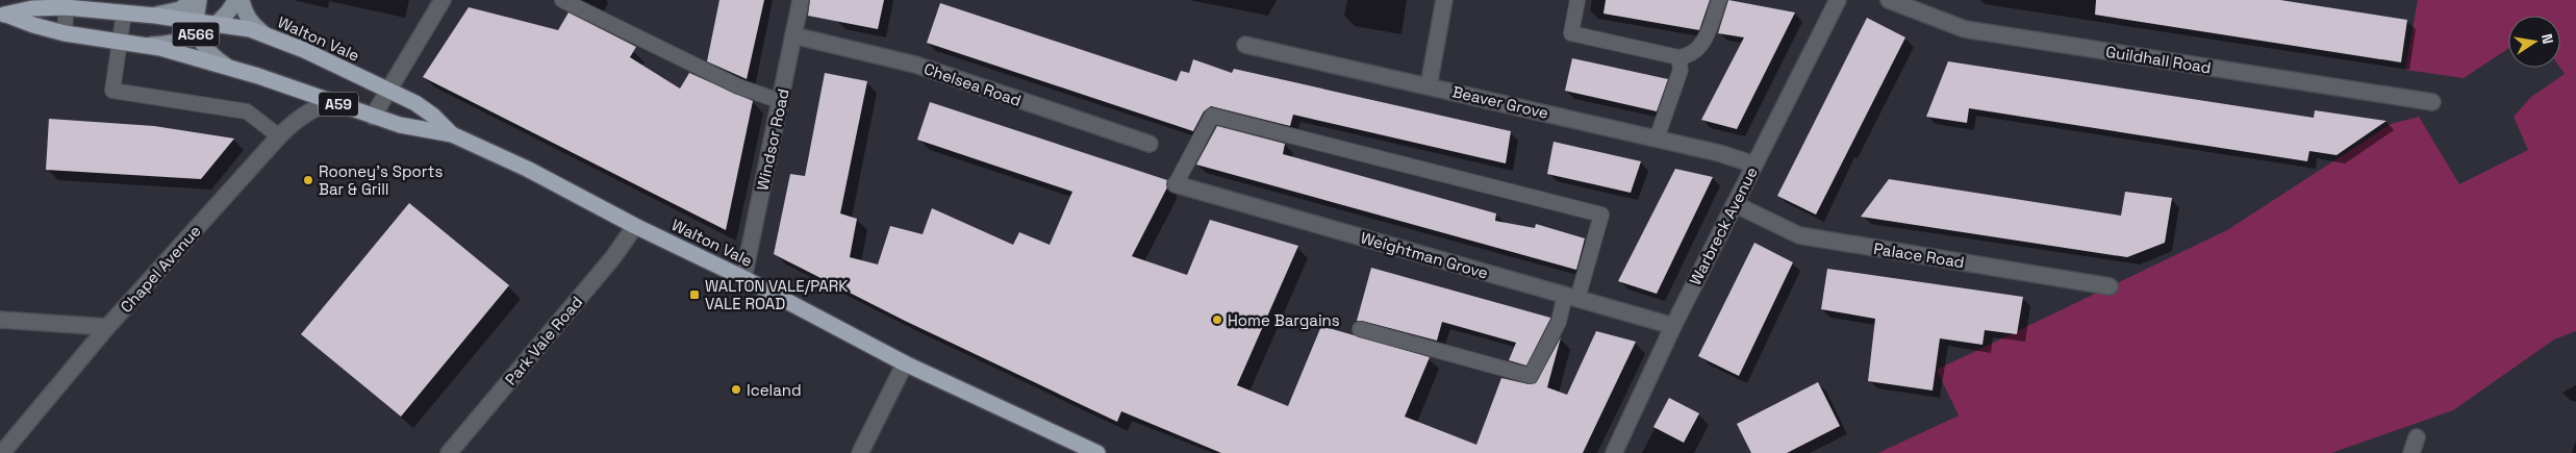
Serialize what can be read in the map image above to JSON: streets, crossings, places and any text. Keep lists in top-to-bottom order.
{
  "streets": {
    "highway": ["Walton Vale", "A59"],
    "main road": ["A566"],
    "street": [
      "Guildhall Road",
      "Chelsea Road",
      "Beaver Grove",
      "Windsor Road",
      "Warbreck Avenue",
      "Weightman Grove",
      "Palace Road",
      "Chapel Avenue",
      "Park Vale Road"
    ]
  },
  "crossings": [
    ["A566", "Walton Vale"],
    ["Walton Vale", "A59"],
    ["Walton Vale", "Windsor Road"],
    ["Walton Vale", "Chapel Avenue"],
    ["Walton Vale", "Park Vale Road"],
    ["Chelsea Road", "Windsor Road"],
    ["Beaver Grove", "Warbreck Avenue"],
    ["Warbreck Avenue", "Weightman Grove"],
    ["Warbreck Avenue", "Palace Road"]
  ],
  "places": {
    "other": ["Rooney's Sports Bar & Grill", "Home Bargains", "Iceland"],
    "transit": ["WALTON VALE/PARK VALE ROAD"]
  },
  "north": "right"
}
